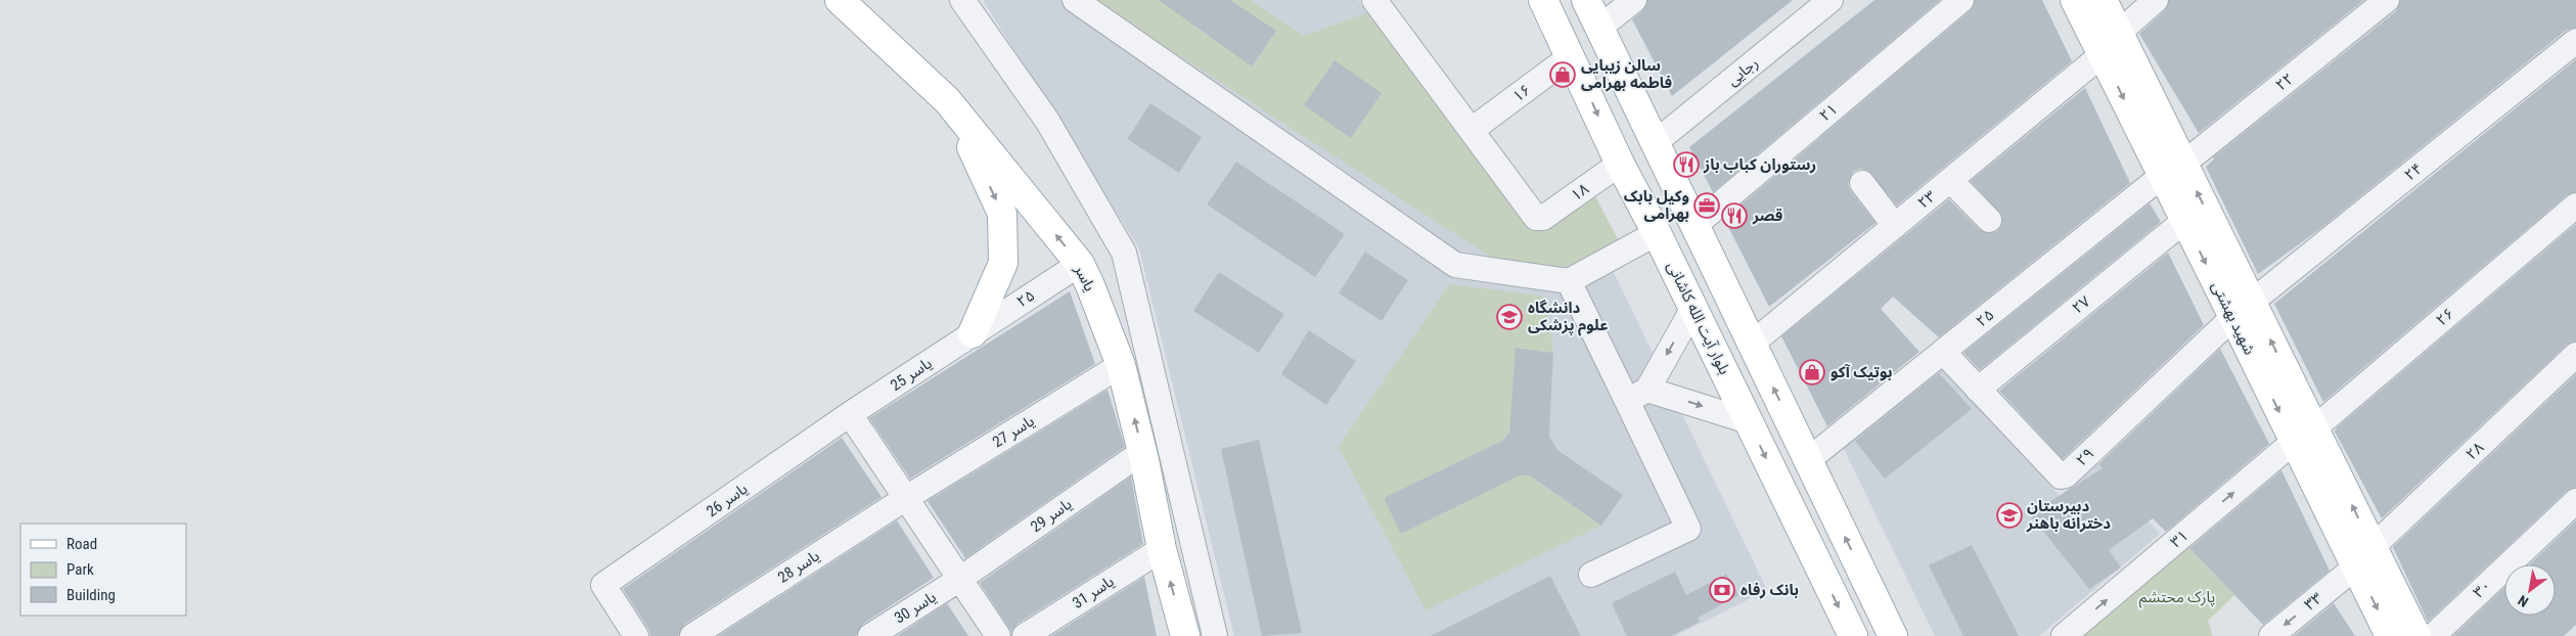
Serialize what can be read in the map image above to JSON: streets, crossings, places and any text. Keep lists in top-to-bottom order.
{
  "streets": {
    "main road": ["یاسر", "بلوار آیت الله کاشانی", "شهید بهشتی"],
    "street": [
      "رجایی",
      "۲۲",
      "۱۶",
      "۲۱",
      "۲۴",
      "۱۸",
      "۲۳",
      "۲۵",
      "۲۷",
      "۲۶",
      "یاسر 25",
      "یاسر 27",
      "۲۸",
      "۲۹",
      "یاسر 26",
      "یاسر 29",
      "۳۱",
      "یاسر 28",
      "۳۰",
      "یاسر 31",
      "۳۳",
      "یاسر 30"
    ]
  },
  "crossings": [
    ["۲۲", "۲۵"],
    ["۲۲", "شهید بهشتی"],
    ["۱۶", "۱۸"],
    ["۱۶", "بلوار آیت الله کاشانی"],
    ["۲۴", "شهید بهشتی"],
    ["۲۴", "۲۹"],
    ["۱۸", "بلوار آیت الله کاشانی"],
    ["۲۳", "شهید بهشتی"],
    ["یاسر", "۲۵"],
    ["یاسر", "یاسر 27"],
    ["یاسر", "یاسر 29"],
    ["یاسر", "یاسر 31"],
    ["۲۵", "شهید بهشتی"],
    ["۲۵", "یاسر 25"],
    ["۲۵", "۲۹"],
    ["۲۷", "شهید بهشتی"],
    ["۲۷", "۲۹"],
    ["۲۶", "شهید بهشتی"],
    ["۲۶", "۳۱"],
    ["شهید بهشتی", "۲۸"],
    ["شهید بهشتی", "۲۹"],
    ["شهید بهشتی", "۳۱"],
    ["شهید بهشتی", "۳۳"],
    ["یاسر 25", "یاسر 26"],
    ["یاسر 27", "یاسر 28"],
    ["۲۸", "۳۳"],
    ["یاسر 29", "یاسر 30"]
  ],
  "one_way": ["یاسر", "۳۱", "۳۳"],
  "parks": ["پارک محتشم"],
  "places": {
    "shop": ["سالن زیبایی فاطمه بهرامی", "بوتیک آکو"],
    "restaurant": ["رستوران کباب باز", "قصر"],
    "office": ["وکیل بابک بهرامی"],
    "school or university": ["دانشگاه علوم پزشکی", "دبیرستان دخترانه باهنر"],
    "bank": ["بانک رفاه"]
  },
  "legend": ["Road", "Park", "Building"],
  "north": "bottom left"
}
